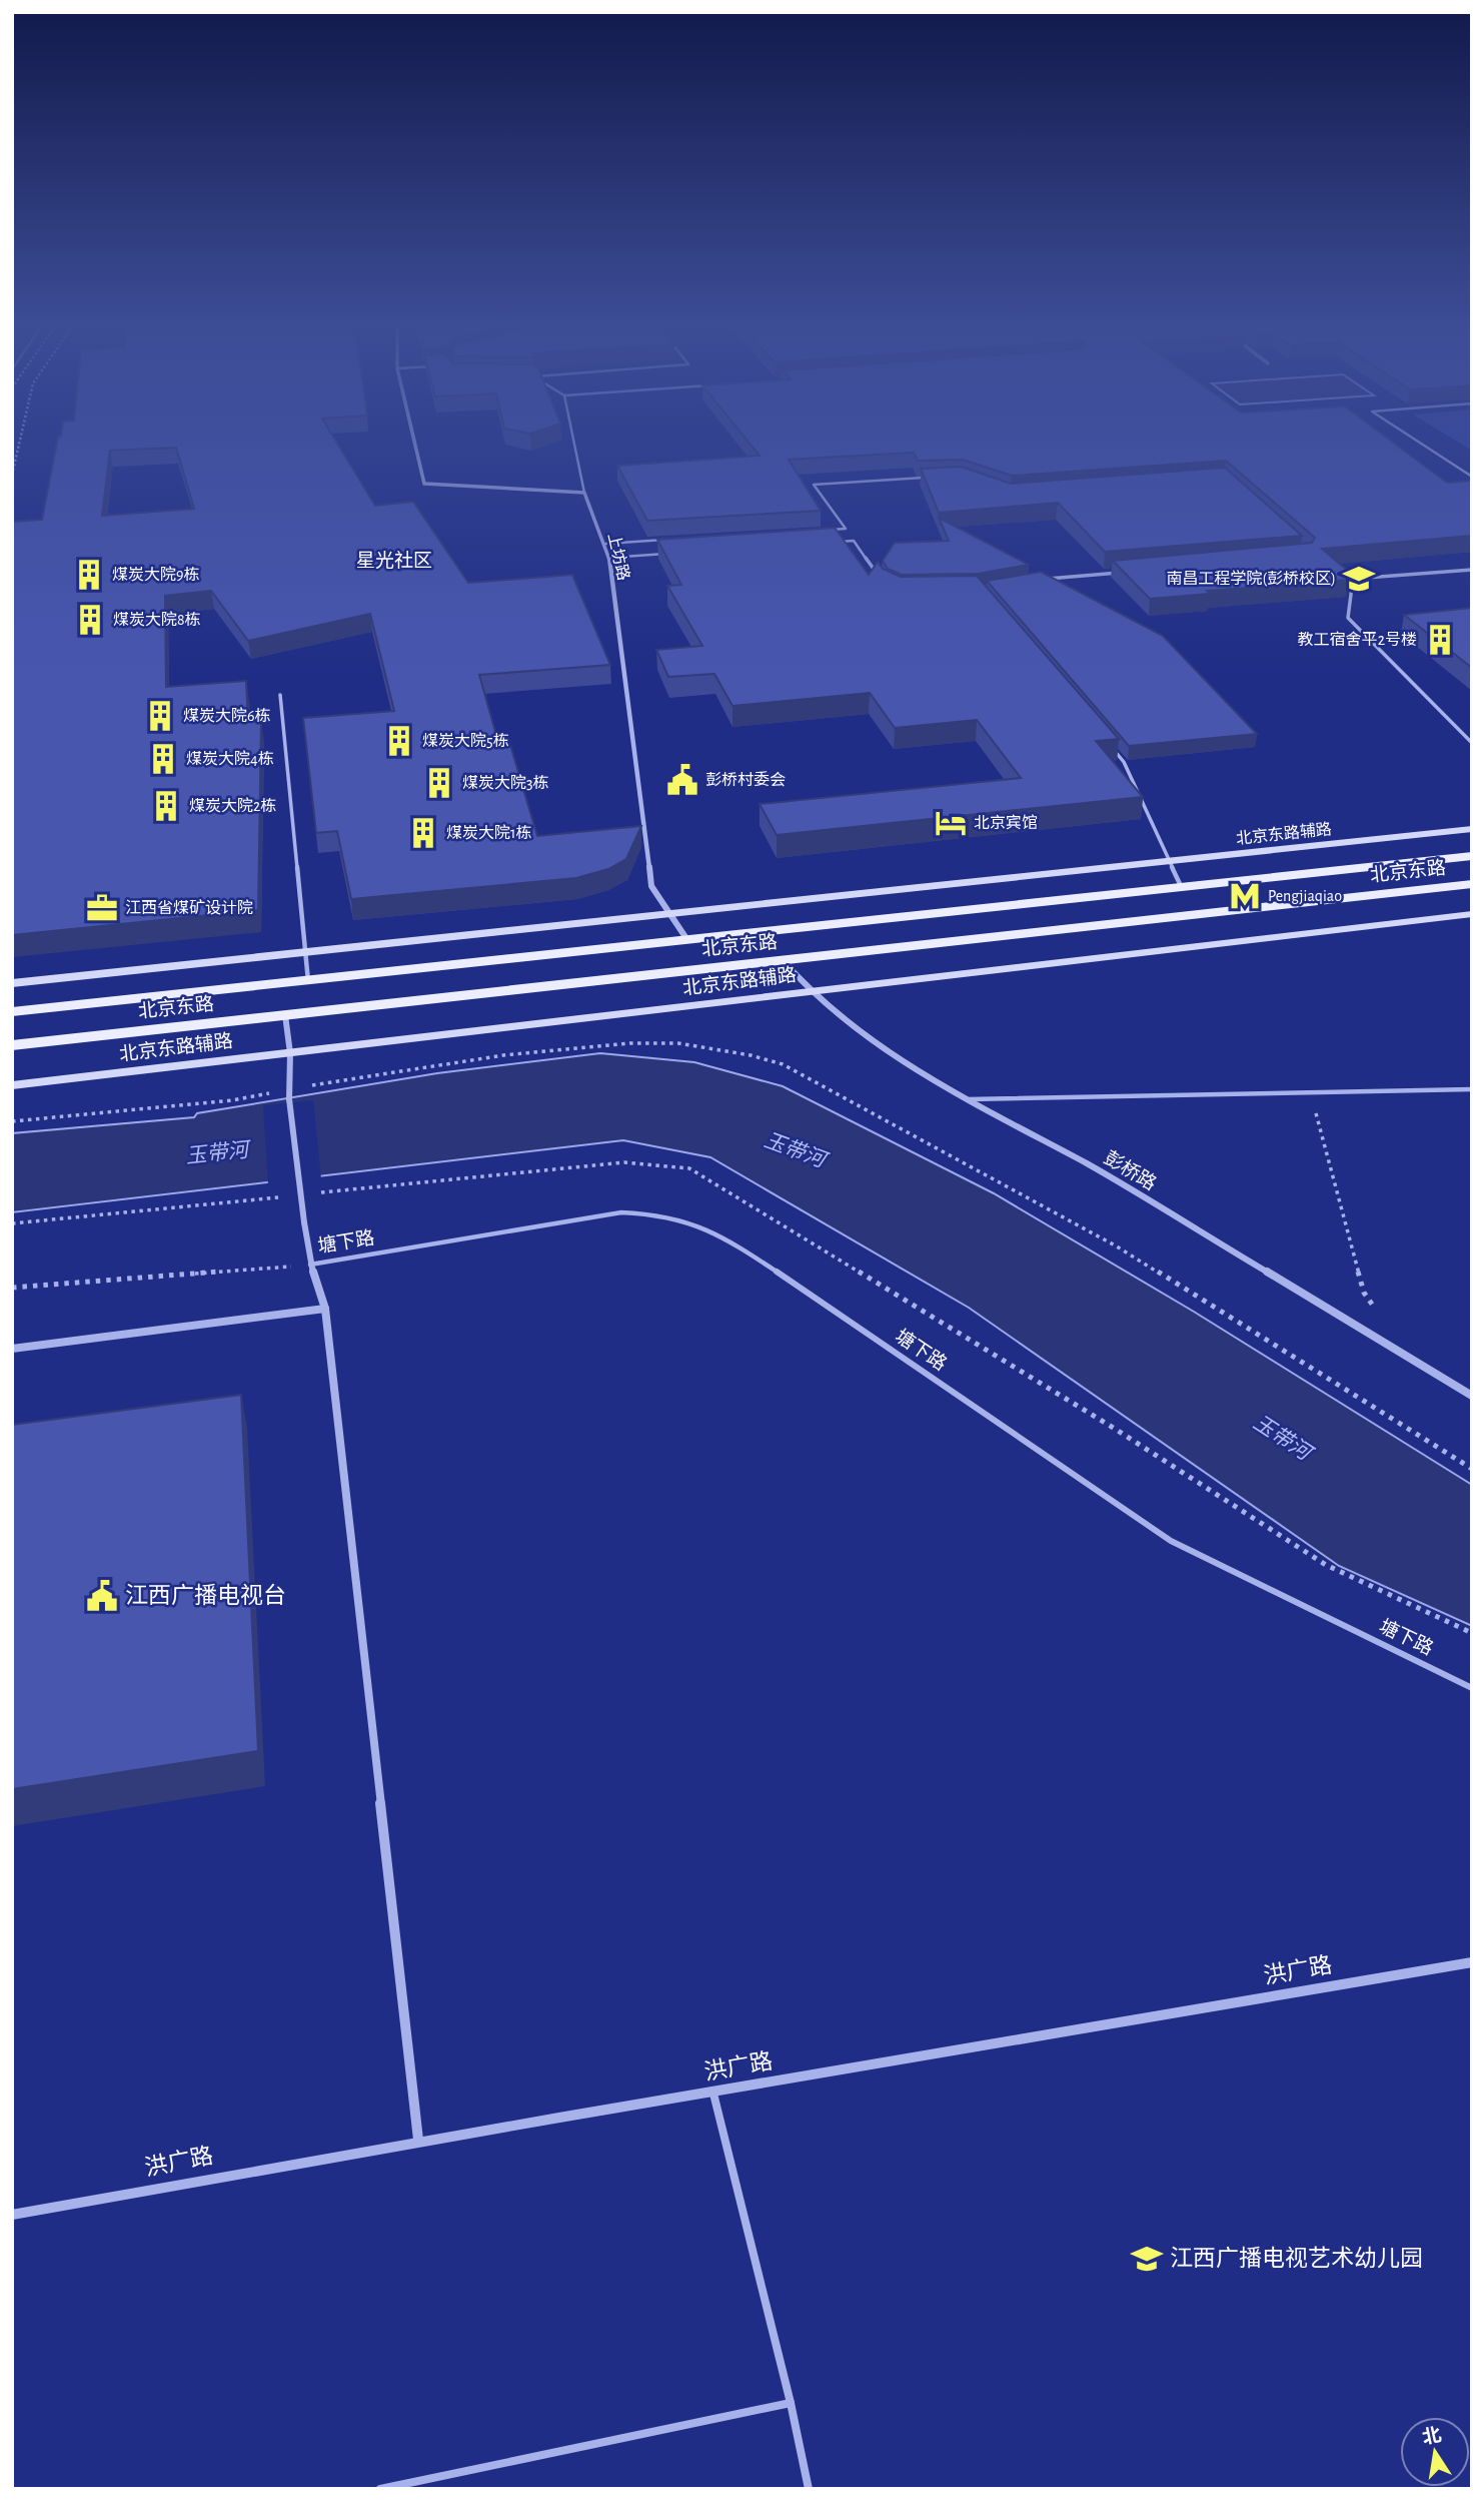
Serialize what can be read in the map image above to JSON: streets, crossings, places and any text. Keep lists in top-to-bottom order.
{
  "streets": {
    "main road": ["北京东路辅路", "北京东路"],
    "street": ["上坊路", "彭桥路", "洪广路"],
    "lane": ["塘下路"]
  },
  "crossings": [
    ["上坊路", "北京东路辅路"],
    ["上坊路", "北京东路"],
    ["北京东路辅路", "彭桥路"],
    ["北京东路", "彭桥路"]
  ],
  "districts": ["星光社区"],
  "water": ["玉带河"],
  "places": {
    "building": [
      "煤炭大院9栋",
      "煤炭大院8栋",
      "教工宿舍平2号楼",
      "煤炭大院6栋",
      "煤炭大院5栋",
      "煤炭大院4栋",
      "煤炭大院3栋",
      "煤炭大院2栋",
      "煤炭大院1栋"
    ],
    "school or university": ["南昌工程学院(彭桥校区)", "江西广播电视艺术幼儿园"],
    "public building": ["彭桥村委会", "江西广播电视台"],
    "hotel": ["北京宾馆"],
    "metro station": ["Pengjiaqiao"],
    "office": ["江西省煤矿设计院"]
  },
  "north": "top"
}
